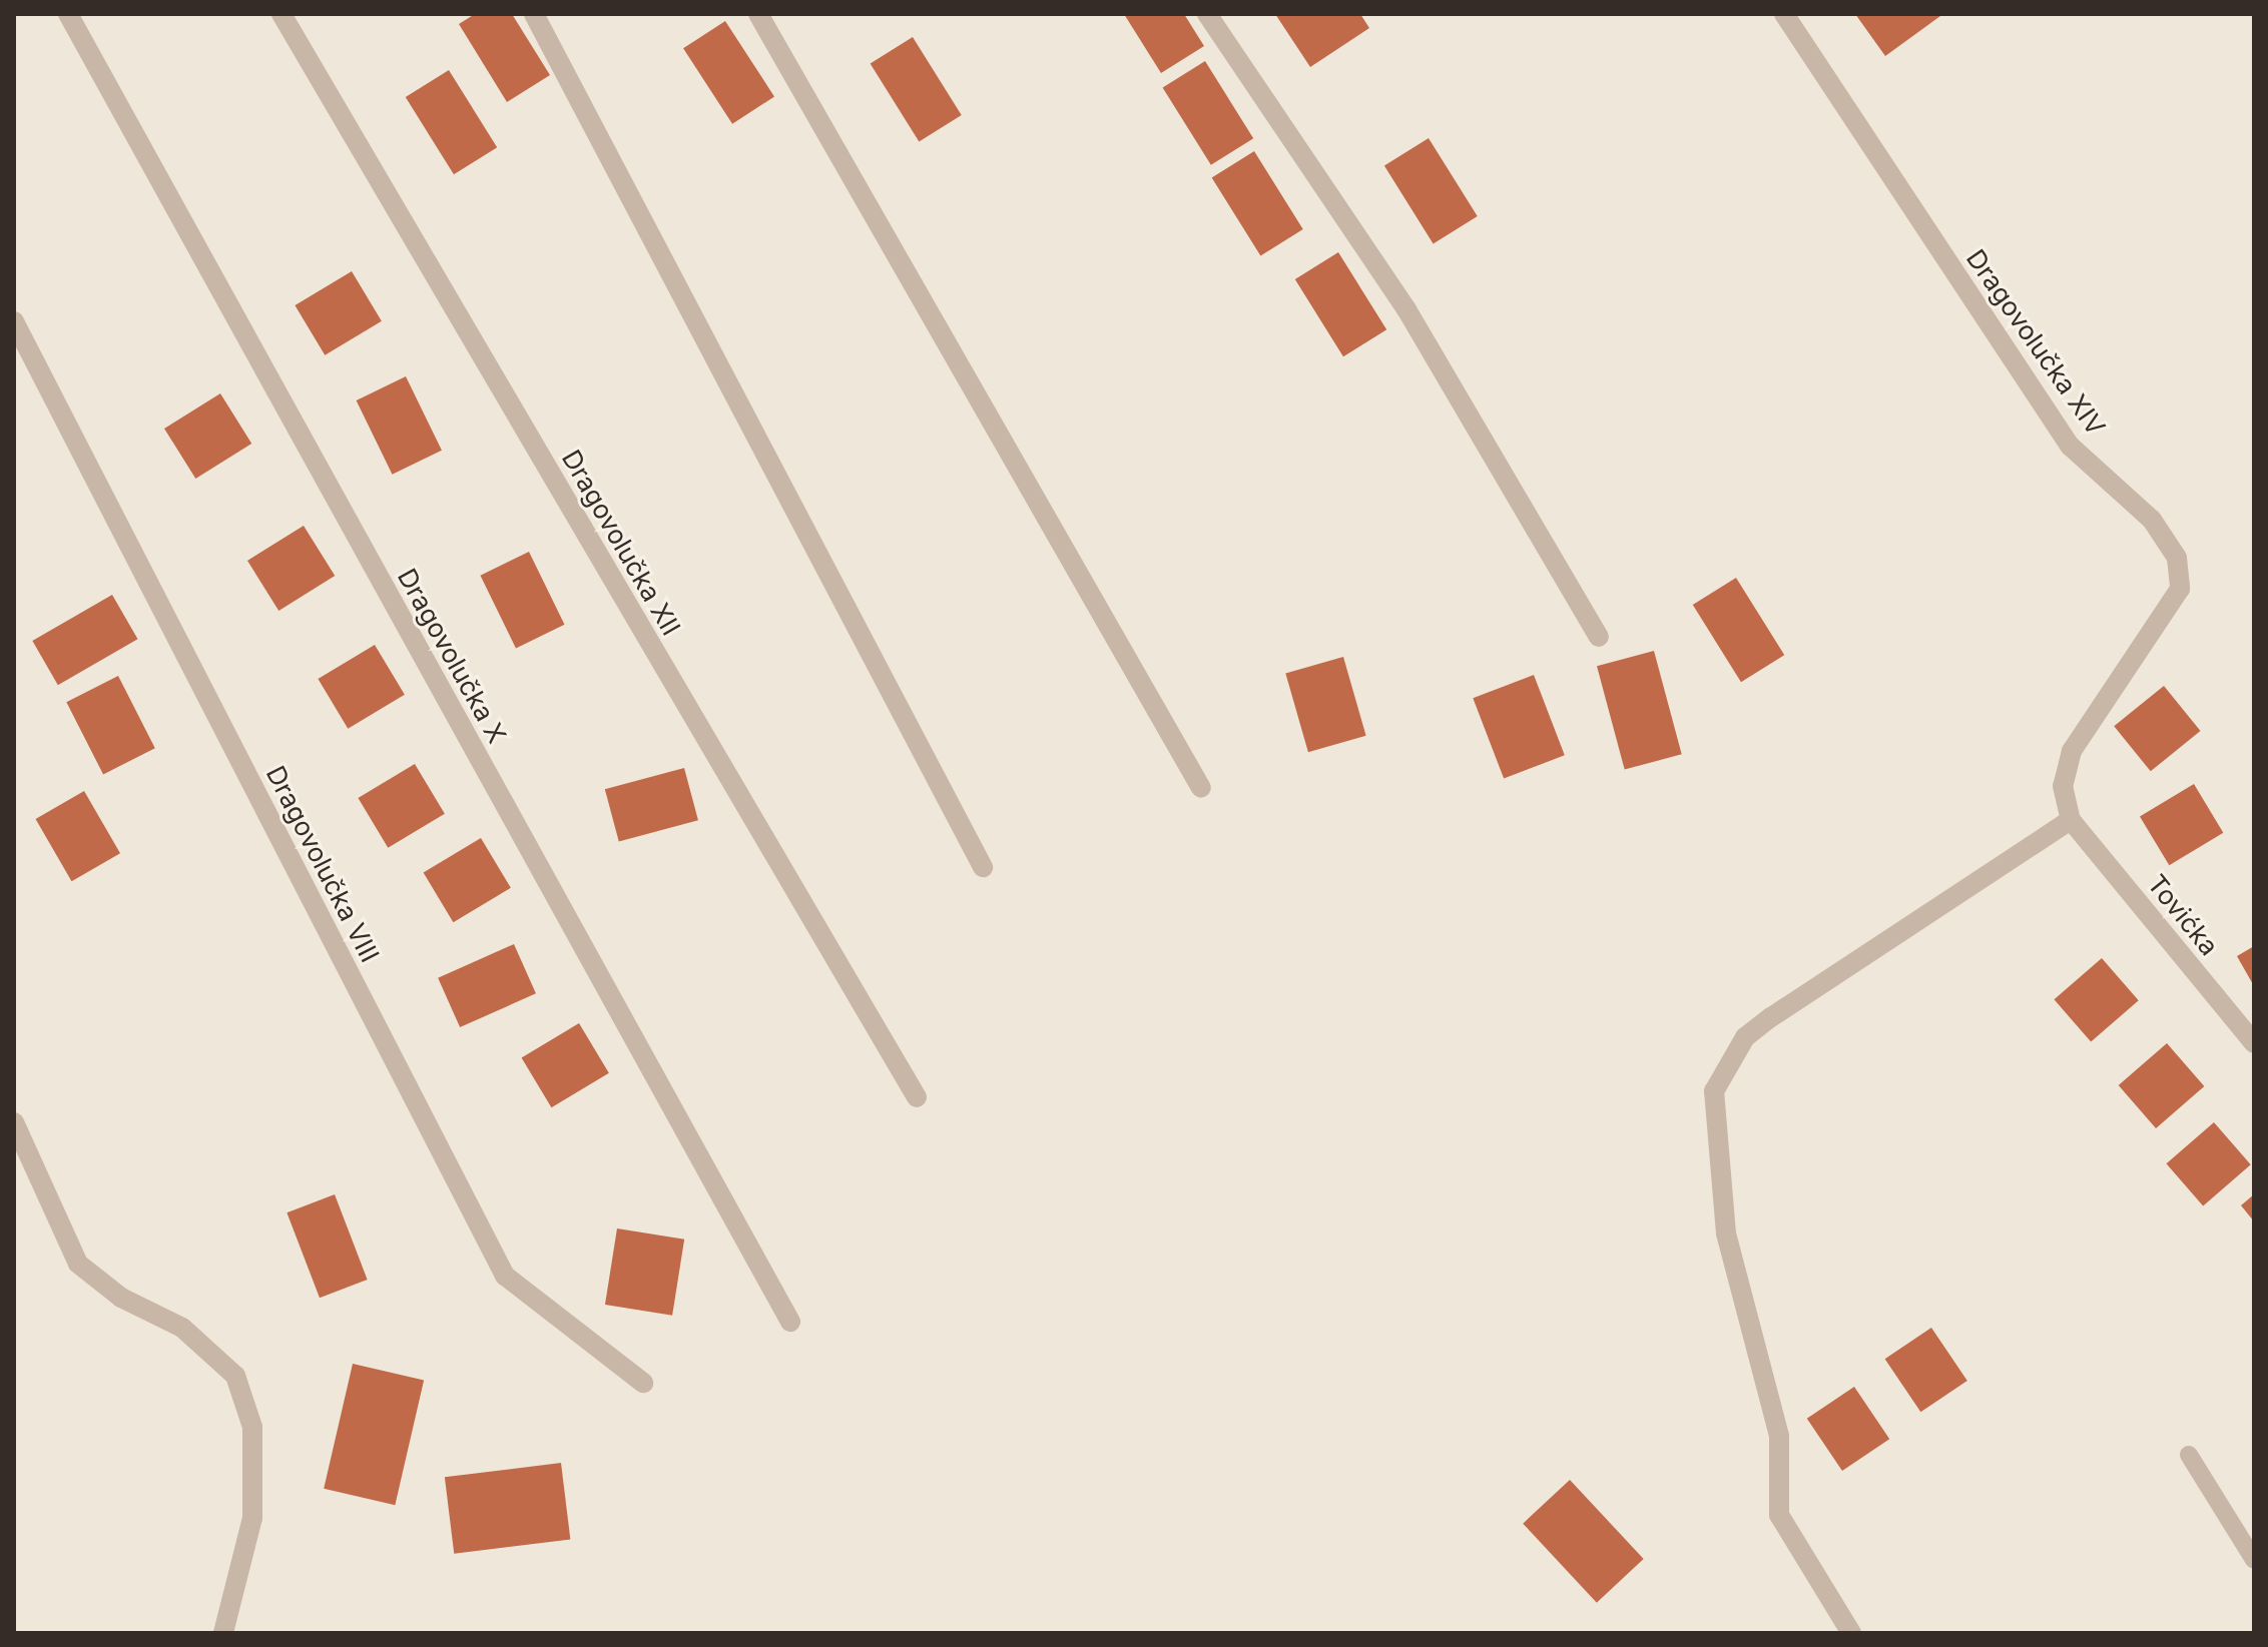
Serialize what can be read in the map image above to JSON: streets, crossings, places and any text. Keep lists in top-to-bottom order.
{
  "streets": {
    "street": [
      "Dragovolučka XIV",
      "Dragovolučka XII",
      "Dragovolučka X",
      "Dragovolučka VIII",
      "Tovićka"
    ]
  },
  "crossings": [
    ["Dragovolučka XIV", "Tovićka"]
  ]
}
